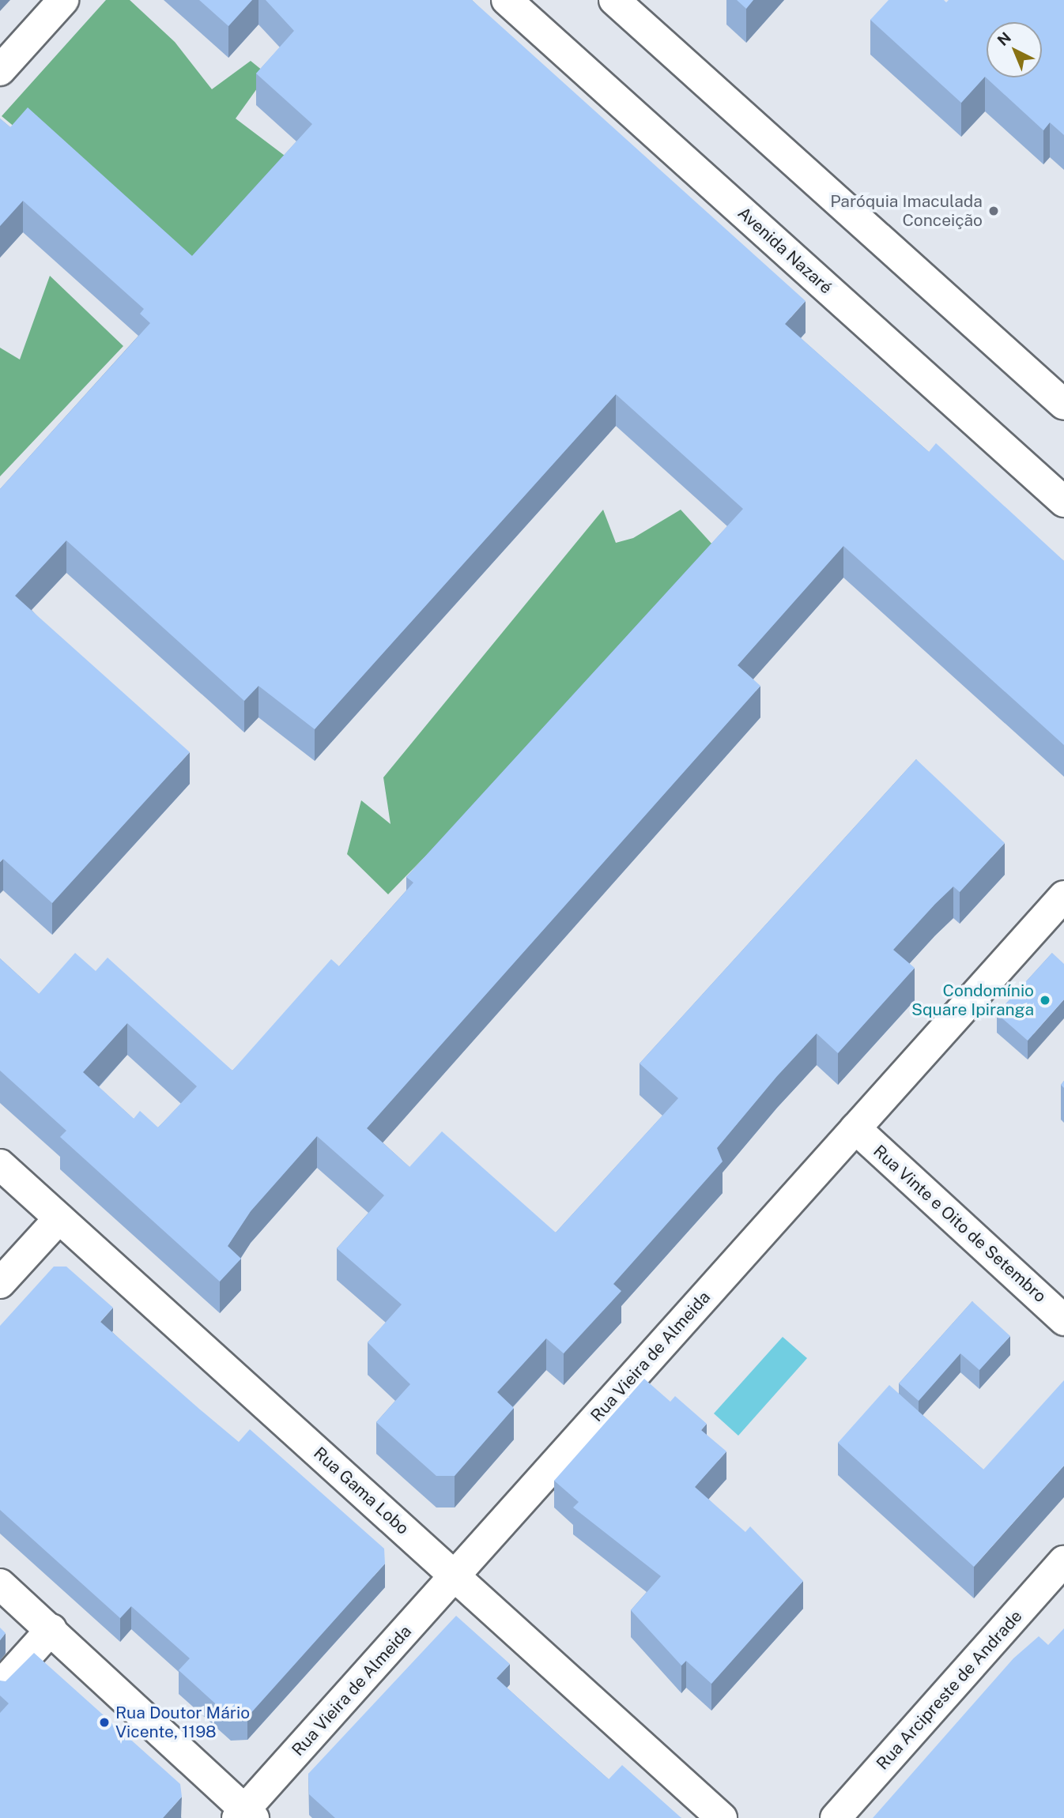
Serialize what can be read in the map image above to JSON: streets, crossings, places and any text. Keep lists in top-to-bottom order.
{
  "streets": {
    "street": [
      "Avenida Nazaré",
      "Rua Vinte e Oito de Setembro",
      "Rua Vieira de Almeida",
      "Rua Gama Lobo",
      "Rua Arcipreste de Andrade"
    ]
  },
  "crossings": [
    ["Rua Vinte e Oito de Setembro", "Rua Vieira de Almeida"],
    ["Rua Vieira de Almeida", "Rua Gama Lobo"]
  ],
  "places": ["Paróquia Imaculada Conceição", "Condomínio Square Ipiranga", "Rua Doutor Mário Vicente, 1198"],
  "north": "top left"
}
